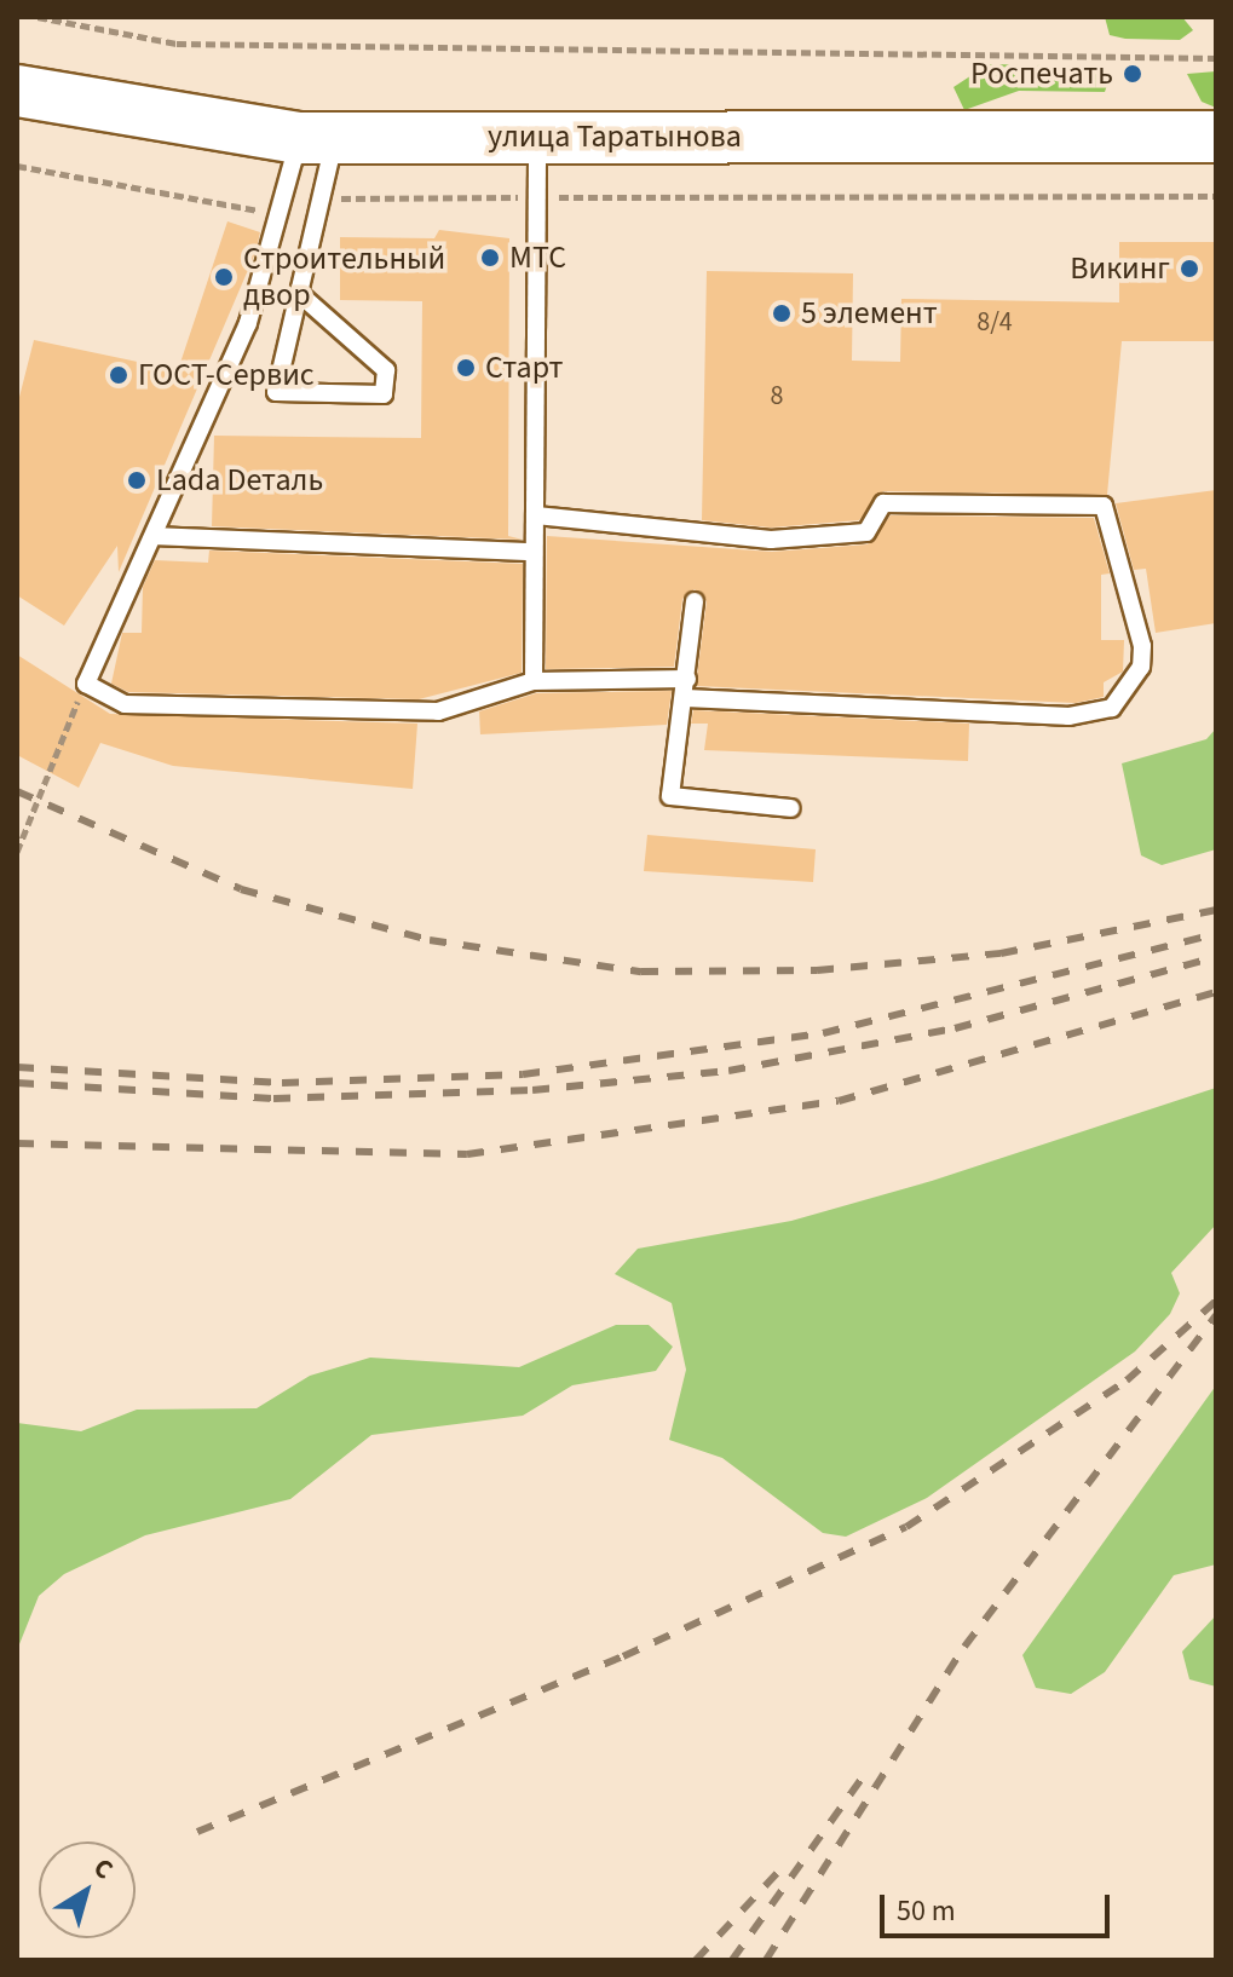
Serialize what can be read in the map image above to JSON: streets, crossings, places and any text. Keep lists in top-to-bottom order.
{
  "streets": {
    "street": ["улица Таратынова"]
  },
  "places": [
    "Роспечать",
    "МТС",
    "Викинг",
    "Строительный двор",
    "5 элемент",
    "Старт",
    "ГОСТ-Сервис",
    "Lada Dеталь"
  ],
  "house_numbers": ["8/4", "8"],
  "scale_bar": "50 m",
  "north": "top right"
}
